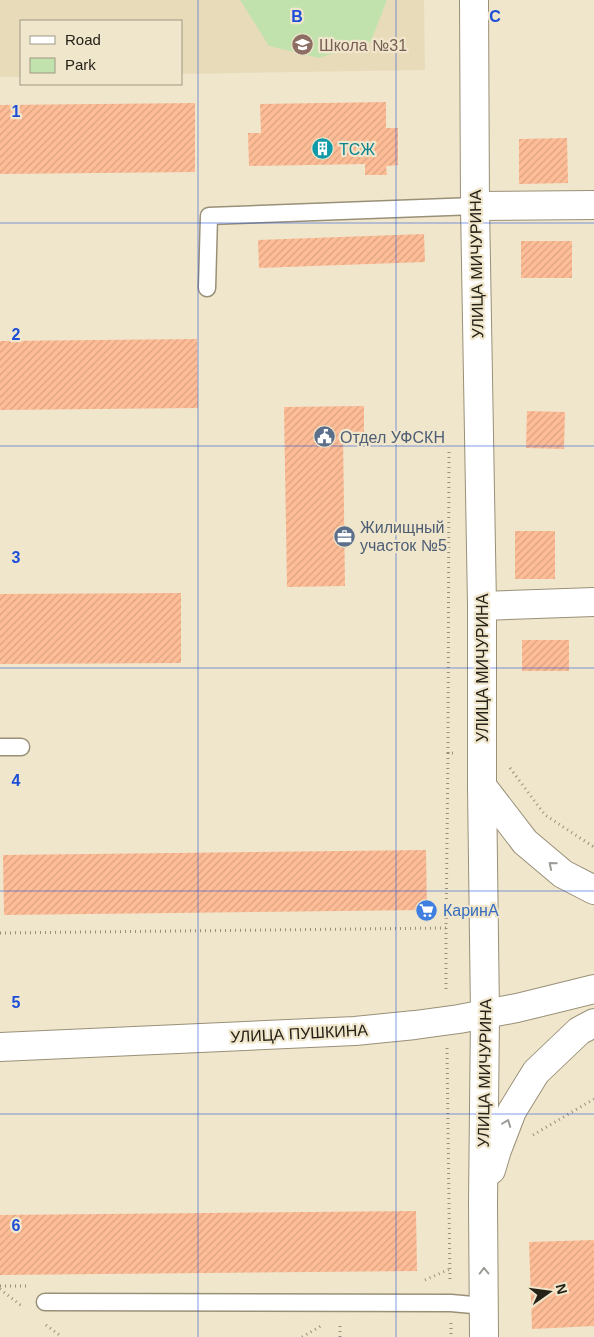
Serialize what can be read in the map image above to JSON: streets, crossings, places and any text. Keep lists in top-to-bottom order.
{
  "streets": {
    "street": ["УЛИЦА МИЧУРИНА", "УЛИЦА ПУШКИНА"]
  },
  "crossings": [
    ["УЛИЦА МИЧУРИНА", "УЛИЦА ПУШКИНА"]
  ],
  "places": {
    "school or university": ["Школа №31"],
    "building": ["ТСЖ"],
    "public building": ["Отдел УФСКН"],
    "office": ["Жилищный участок №5"],
    "supermarket": ["КаринА"]
  },
  "legend": ["Road", "Park"],
  "north": "right",
  "grid": {
    "columns": ["B", "C"],
    "rows": [
      "1",
      "2",
      "3",
      "4",
      "5",
      "6"
    ]
  }
}
